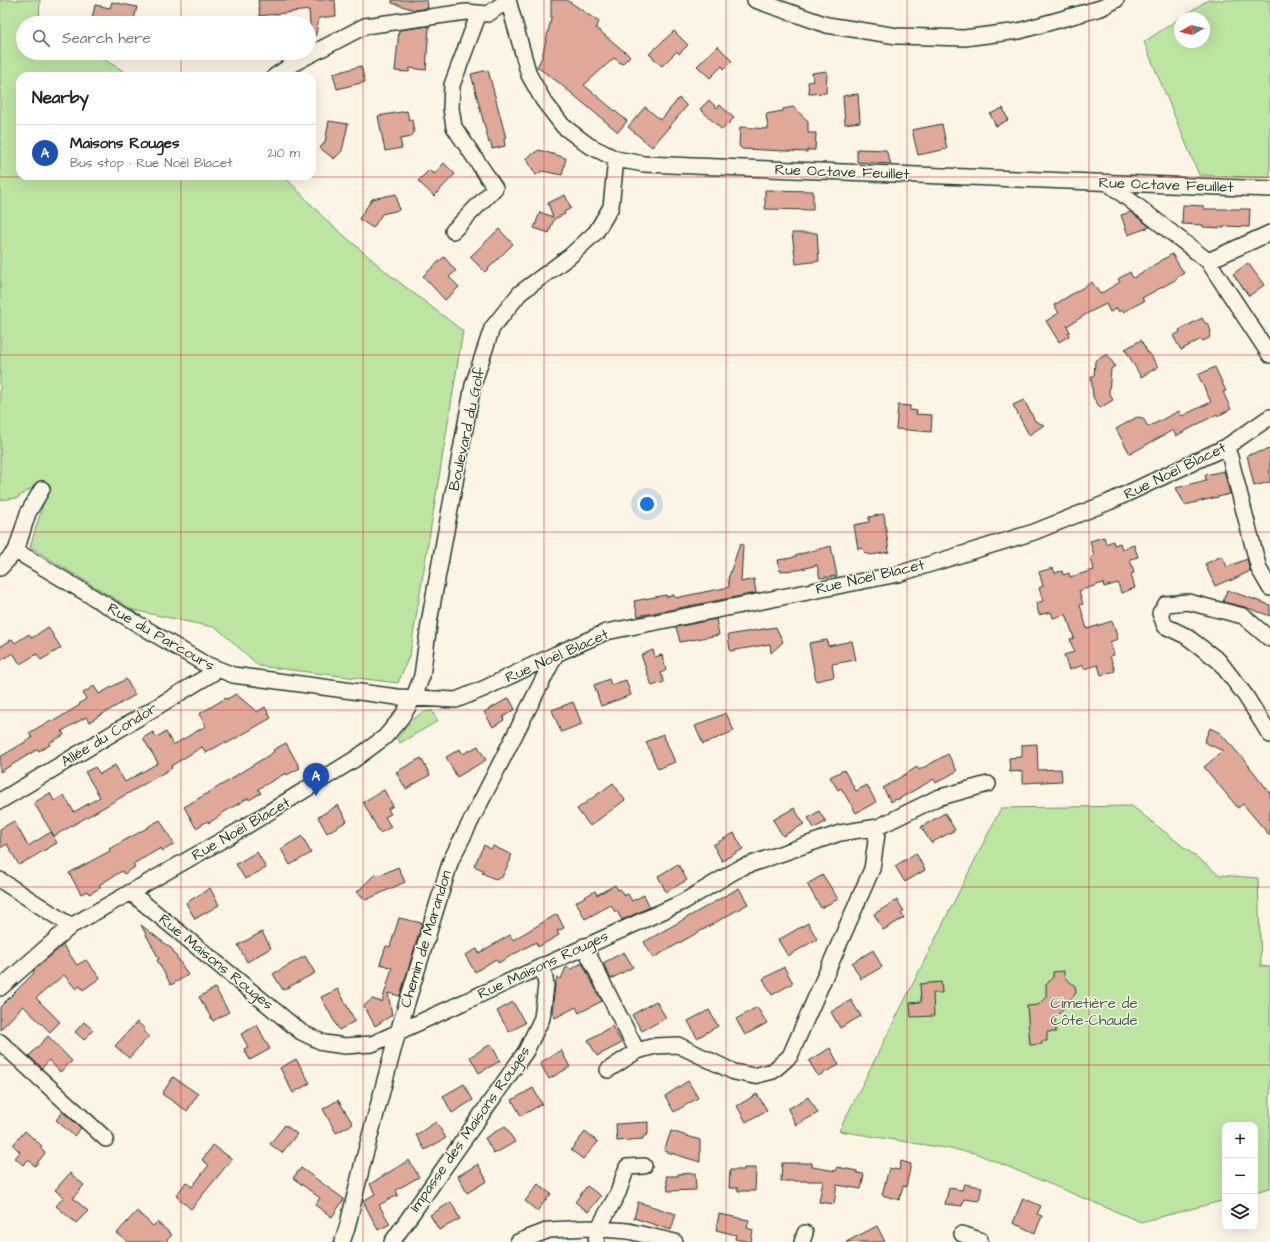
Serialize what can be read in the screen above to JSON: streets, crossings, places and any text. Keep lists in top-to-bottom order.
{
  "streets": {
    "street": [
      "Rue Octave Feuillet",
      "Boulevard du Golf",
      "Rue Noël Blacet",
      "Rue du Parcours",
      "Allée du Condor",
      "Chemin de Marandon",
      "Rue Maisons Rouges",
      "Impasse des Maisons Rouges"
    ]
  },
  "crossings": [
    ["Rue Octave Feuillet", "Boulevard du Golf"],
    ["Boulevard du Golf", "Rue Noël Blacet"],
    ["Boulevard du Golf", "Rue du Parcours"],
    ["Rue Noël Blacet", "Rue du Parcours"],
    ["Rue Noël Blacet", "Chemin de Marandon"],
    ["Rue Noël Blacet", "Rue Maisons Rouges"],
    ["Rue du Parcours", "Allée du Condor"],
    ["Chemin de Marandon", "Rue Maisons Rouges"],
    ["Rue Maisons Rouges", "Impasse des Maisons Rouges"]
  ],
  "parks": ["Cimetière de Côte-Chaude"],
  "north": "left",
  "page": {
    "search": "Search here",
    "heading": "Nearby",
    "list": [
      {
        "mark": "A",
        "name": "Maisons Rouges",
        "note": "Bus stop · Rue Noël Blacet",
        "value": "210 m"
      }
    ],
    "pins": "A",
    "map_buttons": ["+", "−"]
  }
}
